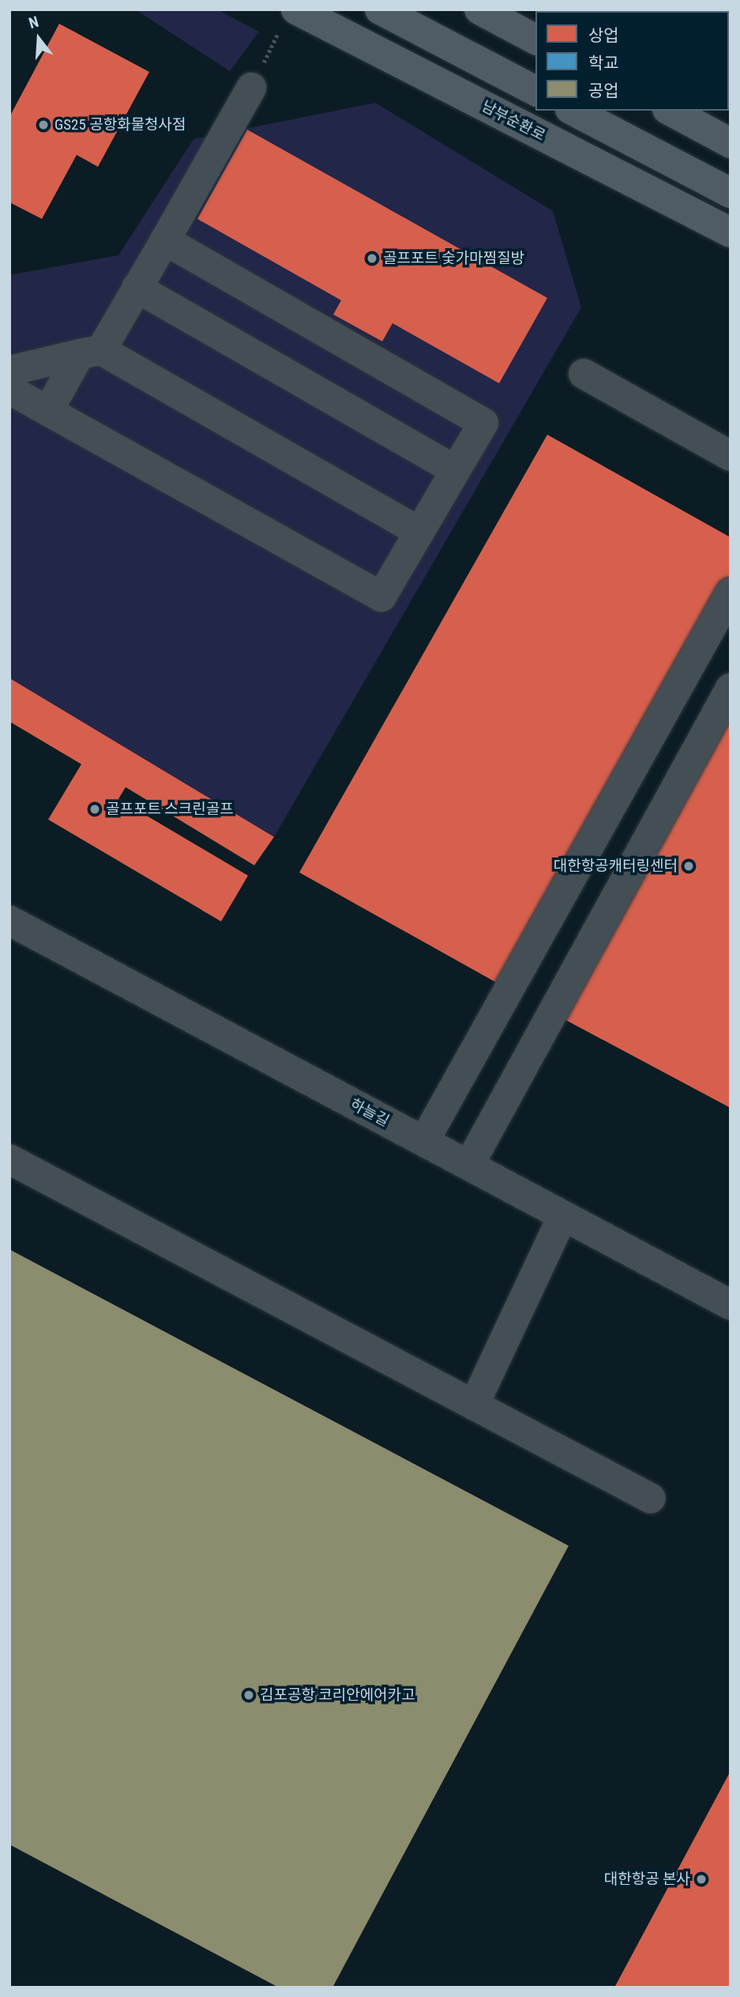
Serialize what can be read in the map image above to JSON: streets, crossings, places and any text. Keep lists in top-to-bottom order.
{
  "streets": {
    "main road": ["남부순환로"],
    "lane": ["하늘길"]
  },
  "places": [
    "GS25 공항화물청사점",
    "골프포트 숯가마찜질방",
    "골프포트 스크린골프",
    "대한항공캐터링센터",
    "김포공항 코리안에어카고",
    "대한항공 본사"
  ],
  "legend": ["상업", "학교", "공업"],
  "north": "top"
}
